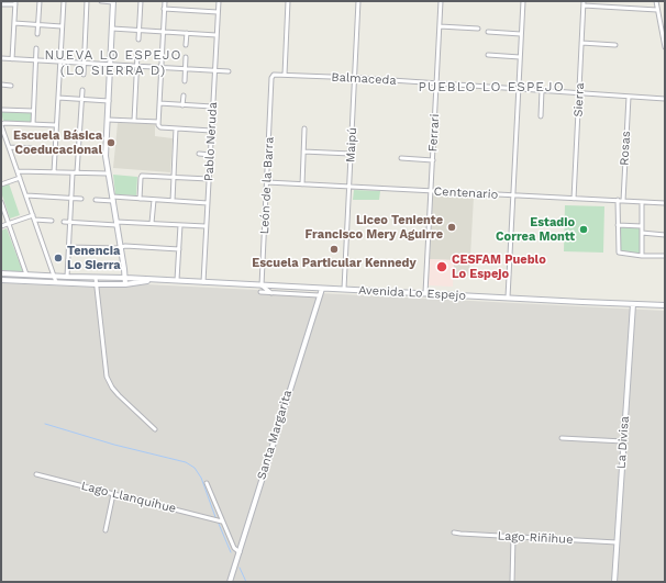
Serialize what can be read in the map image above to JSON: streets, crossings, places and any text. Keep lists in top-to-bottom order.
{
  "streets": {
    "main road": ["Avenida Lo Espejo", "Santa Margarita", "La Divisa"],
    "street": [
      "Balmaceda",
      "Sierra",
      "Ferrari",
      "Pablo Neruda",
      "Maipú",
      "Rosas",
      "León de la Barra",
      "Centenario",
      "Lago Llanquihue",
      "Lago Riñihue"
    ]
  },
  "crossings": [
    ["Balmaceda", "Sierra"],
    ["Balmaceda", "Ferrari"],
    ["Balmaceda", "Maipú"],
    ["Balmaceda", "Rosas"],
    ["Balmaceda", "León de la Barra"],
    ["Sierra", "Centenario"],
    ["Ferrari", "Centenario"],
    ["Ferrari", "Avenida Lo Espejo"],
    ["Pablo Neruda", "Avenida Lo Espejo"],
    ["Maipú", "Centenario"],
    ["Maipú", "Avenida Lo Espejo"],
    ["Rosas", "Centenario"],
    ["León de la Barra", "Centenario"],
    ["León de la Barra", "Avenida Lo Espejo"],
    ["Avenida Lo Espejo", "Santa Margarita"],
    ["Avenida Lo Espejo", "La Divisa"],
    ["La Divisa", "Lago Riñihue"]
  ],
  "districts": ["NUEVA LO ESPEJO (LO SIERRA D)", "PUEBLO LO ESPEJO"],
  "places": [
    "Escuela Básica Coeducacional",
    "Liceo Teniente Francisco Mery Aguirre",
    "Estadio Correa Montt",
    "Escuela Particular Kennedy",
    "Tenencia Lo Sierra",
    "CESFAM Pueblo Lo Espejo"
  ]
}
